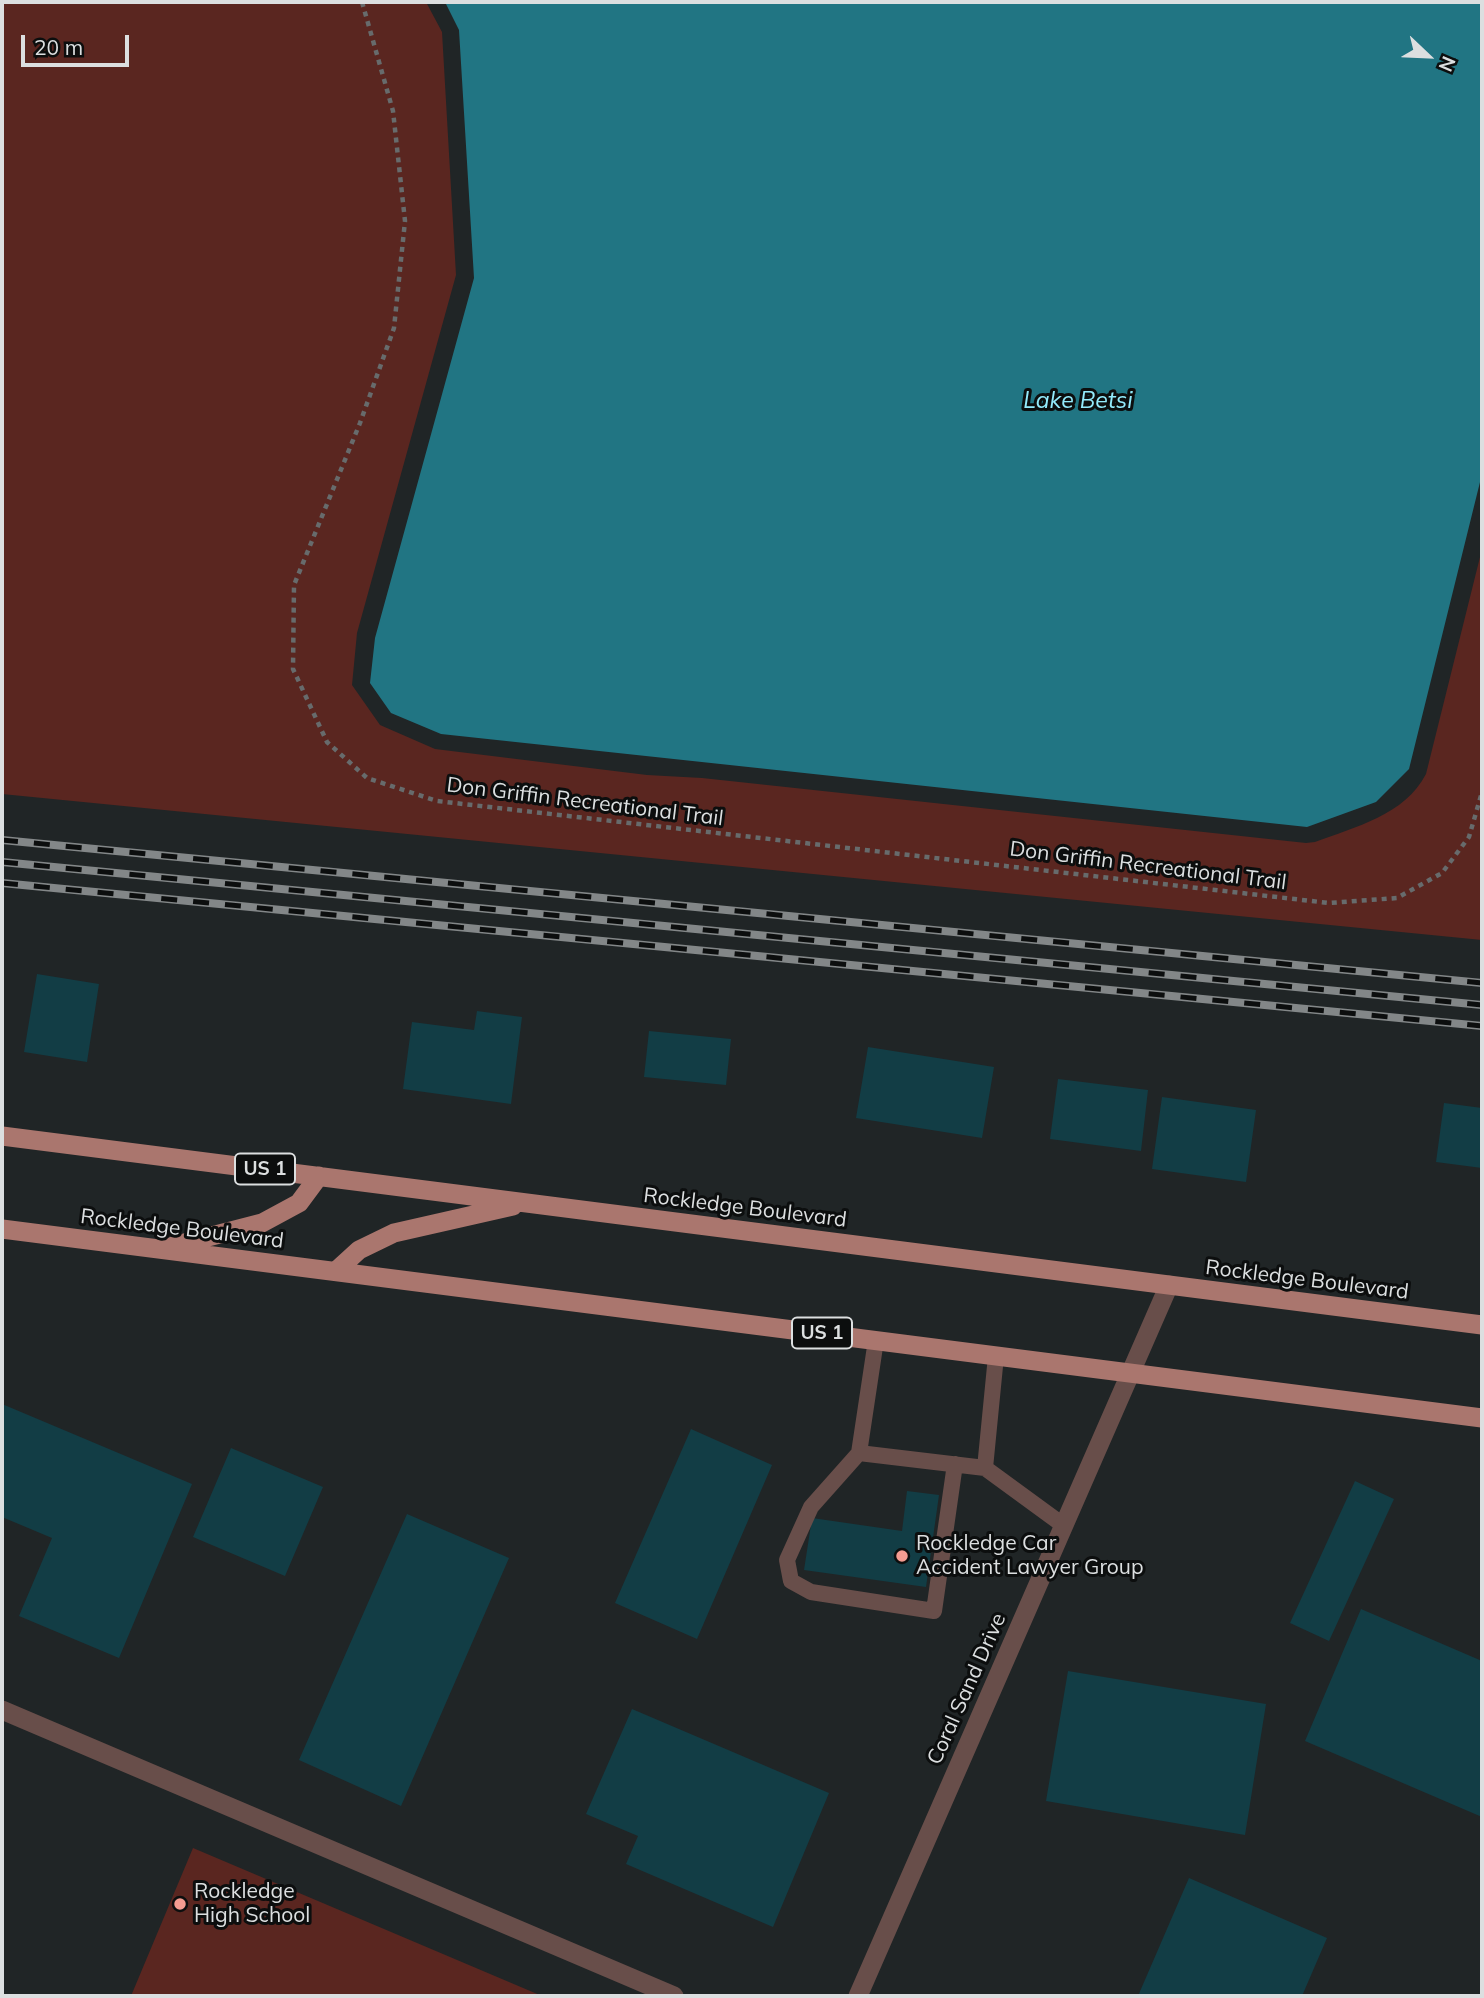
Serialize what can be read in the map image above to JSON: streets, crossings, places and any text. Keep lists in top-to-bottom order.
{
  "streets": {
    "main road": ["US 1", "Rockledge Boulevard"],
    "street": ["Coral Sand Drive"],
    "path": ["Don Griffin Recreational Trail"]
  },
  "crossings": [
    ["Rockledge Boulevard", "Coral Sand Drive"]
  ],
  "water": ["Lake Betsi"],
  "places": ["Rockledge Car Accident Lawyer Group", "Rockledge High School"],
  "scale_bar": "20 m",
  "north": "bottom right"
}
